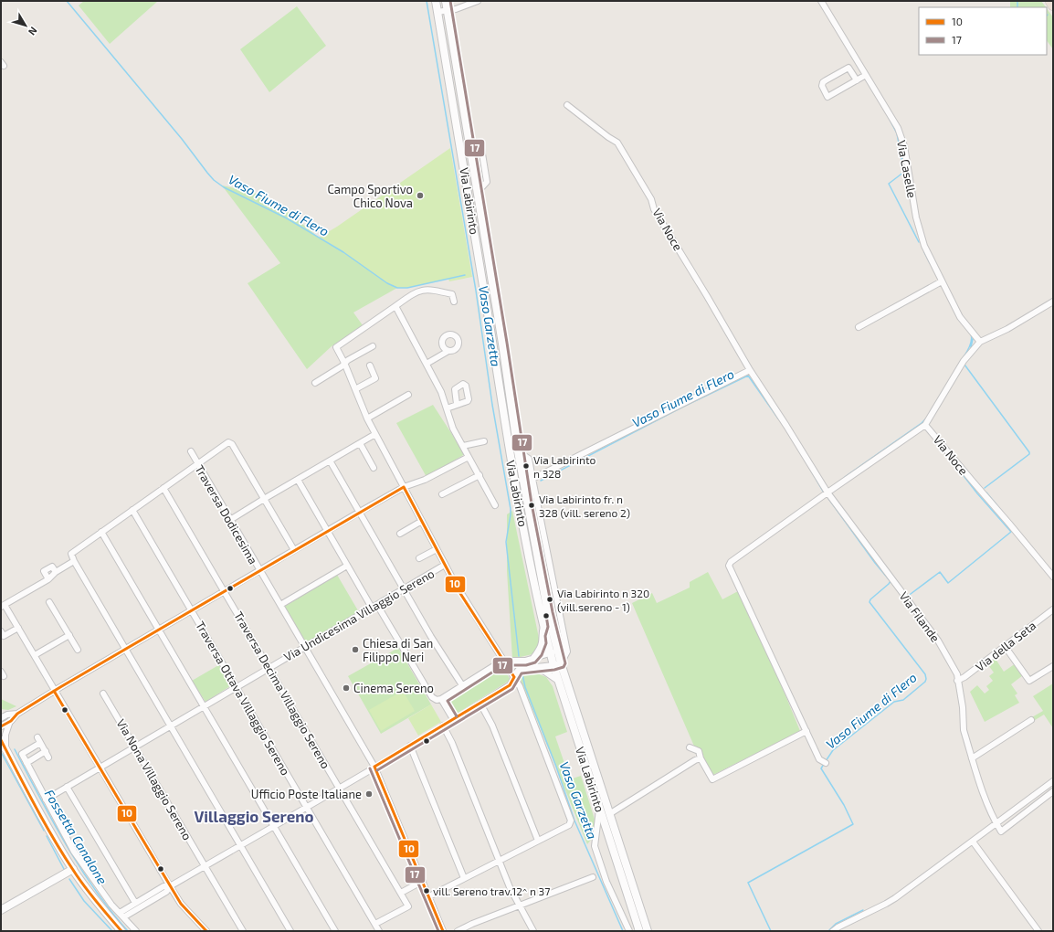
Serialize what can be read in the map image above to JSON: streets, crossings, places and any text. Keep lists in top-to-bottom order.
{
  "streets": {
    "street": [
      "Via Caselle",
      "Via Labirinto",
      "Via Noce",
      "Traversa Dodicesima",
      "Via Undicesima Villaggio Sereno",
      "Via Filande",
      "Via della Seta",
      "Traversa Decima Villaggio Sereno",
      "Traversa Ottava Villaggio Sereno",
      "Via Nona Villaggio Sereno"
    ]
  },
  "crossings": [
    ["Via Noce", "Via Filande"],
    ["Traversa Dodicesima", "Via Undicesima Villaggio Sereno"],
    ["Via Undicesima Villaggio Sereno", "Traversa Decima Villaggio Sereno"],
    ["Via Undicesima Villaggio Sereno", "Traversa Ottava Villaggio Sereno"],
    ["Via Undicesima Villaggio Sereno", "Via Nona Villaggio Sereno"],
    ["Via Filande", "Via della Seta"],
    ["Traversa Decima Villaggio Sereno", "Traversa Ottava Villaggio Sereno"]
  ],
  "districts": ["Villaggio Sereno"],
  "water": ["Vaso Fiume di Flero", "Vaso Garzetta", "Fossetta Canalone"],
  "places": [
    "Campo Sportivo Chico Nova",
    "Via Labirinto n 328",
    "Via Labirinto fr. n 328 (vill. sereno 2)",
    "Via Labirinto n 320 (vill.sereno - 1)",
    "Chiesa di San Filippo Neri",
    "Cinema Sereno",
    "Ufficio Poste Italiane",
    "vill. Sereno trav.12^ n 37"
  ],
  "lines": ["transit line 17", "transit line 10"],
  "legend": ["10", "17"],
  "north": "bottom right"
}
